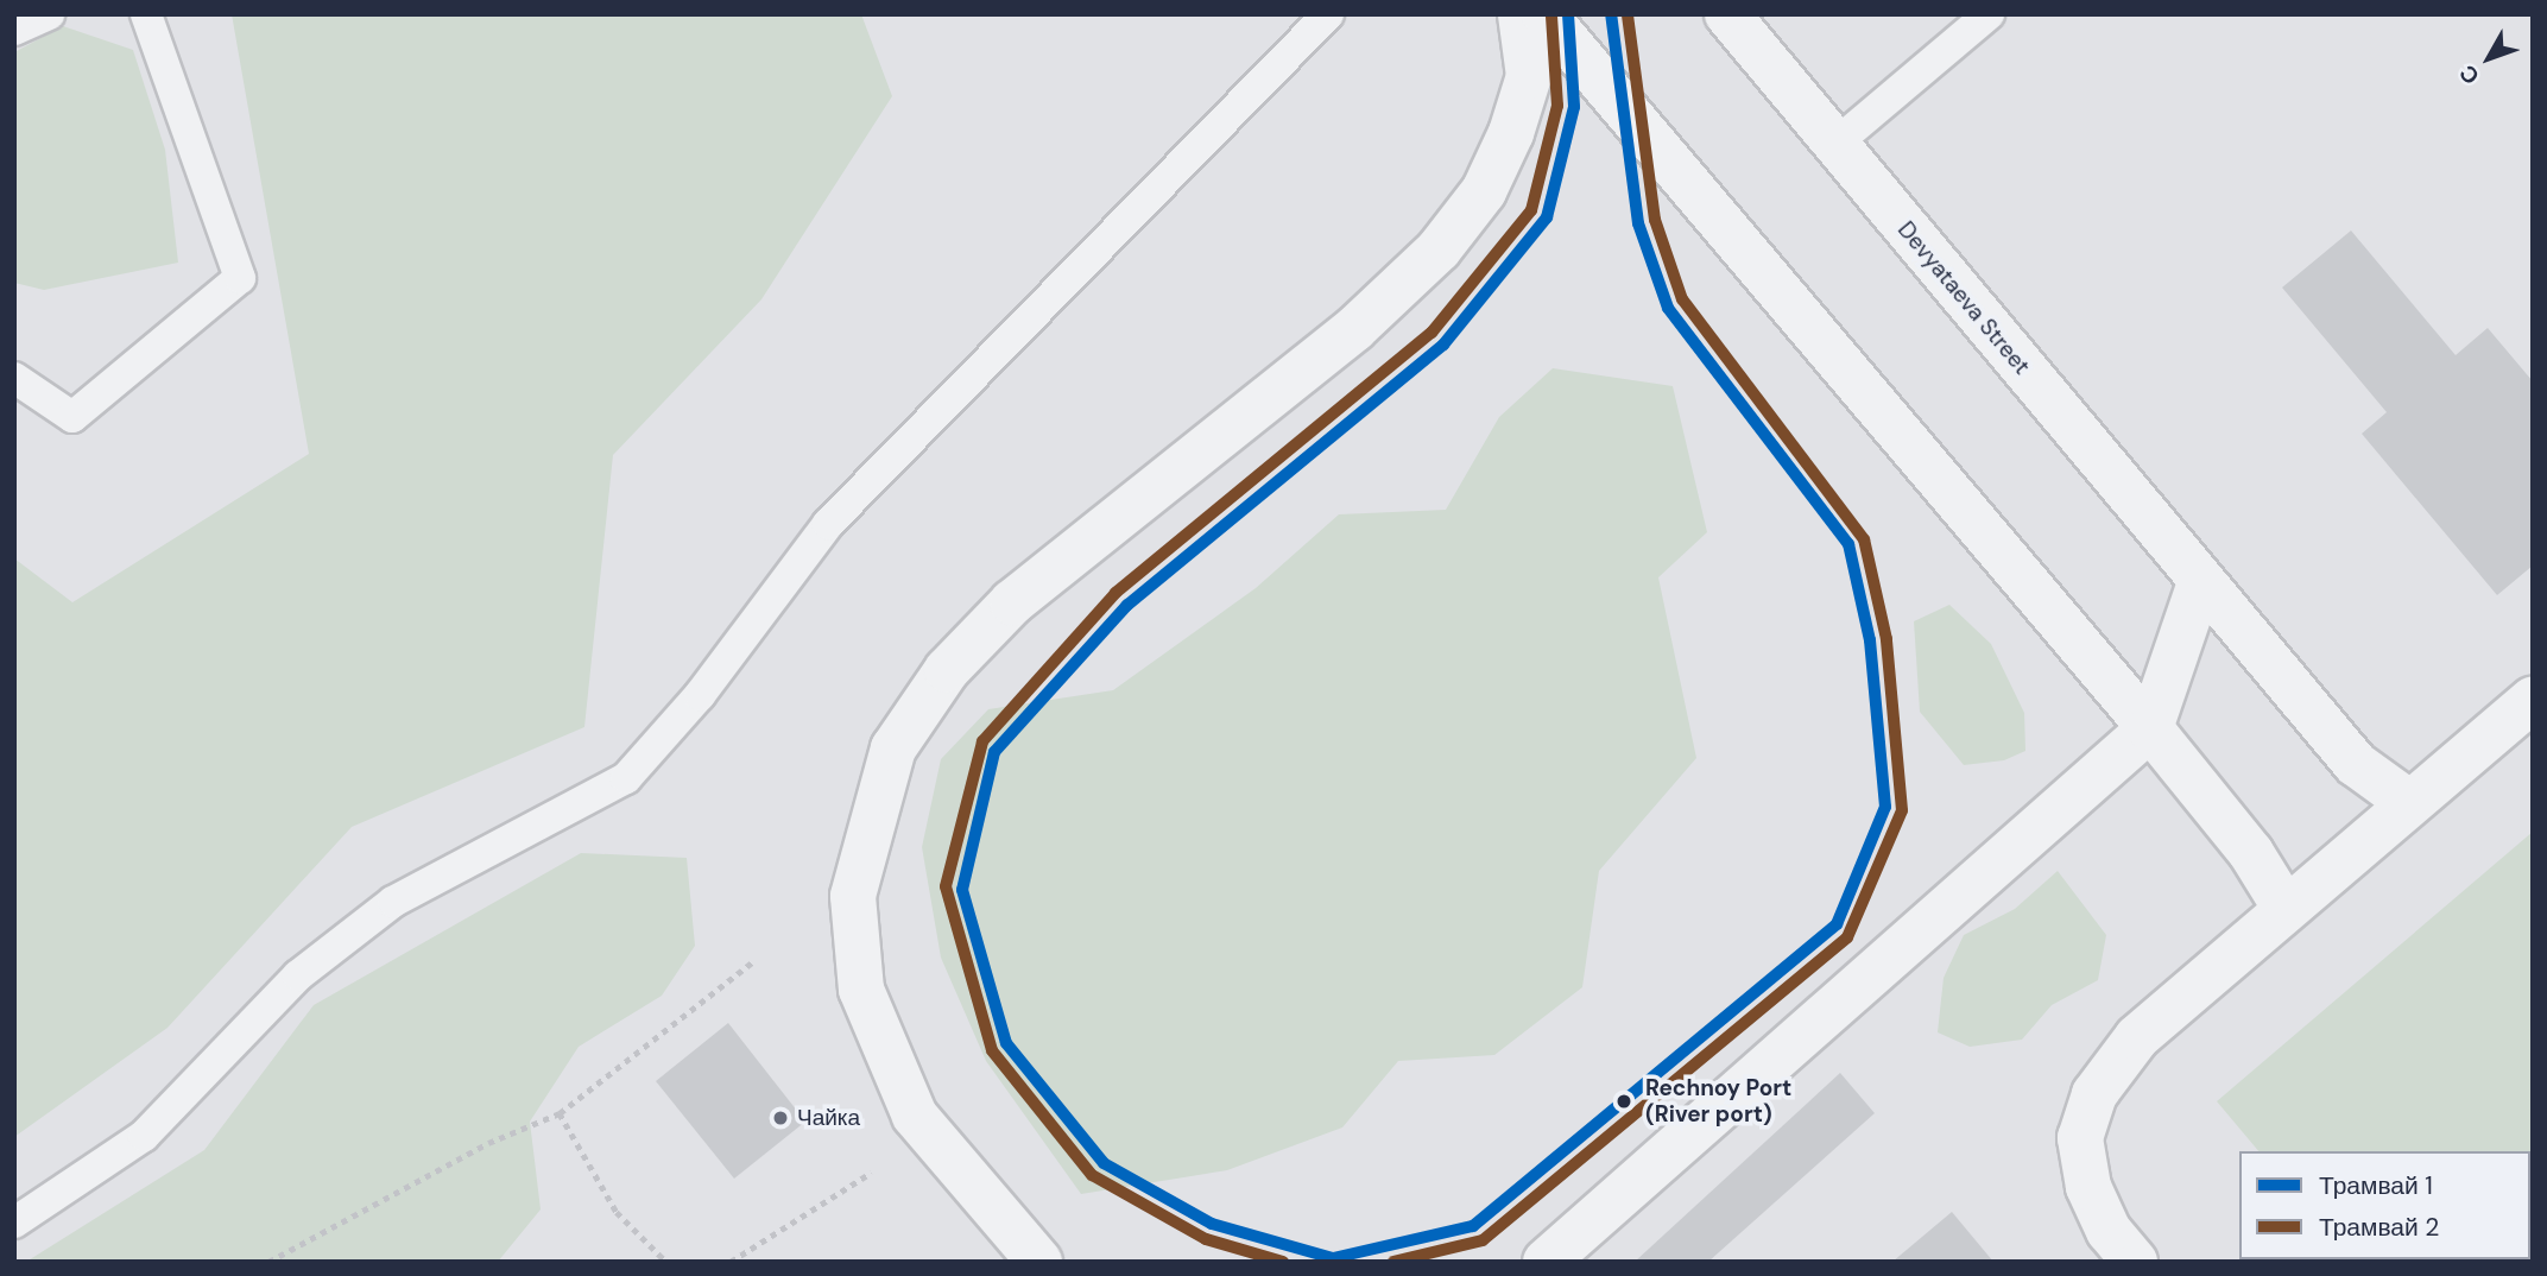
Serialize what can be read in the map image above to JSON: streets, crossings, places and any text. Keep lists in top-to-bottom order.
{
  "streets": {
    "street": ["Devyataeva Street"]
  },
  "places": ["Rechnoy Port (River port)", "Чайка"],
  "lines": ["tram line 1", "tram line 2"],
  "legend": ["Трамвай 1", "Трамвай 2"],
  "north": "bottom left"
}
